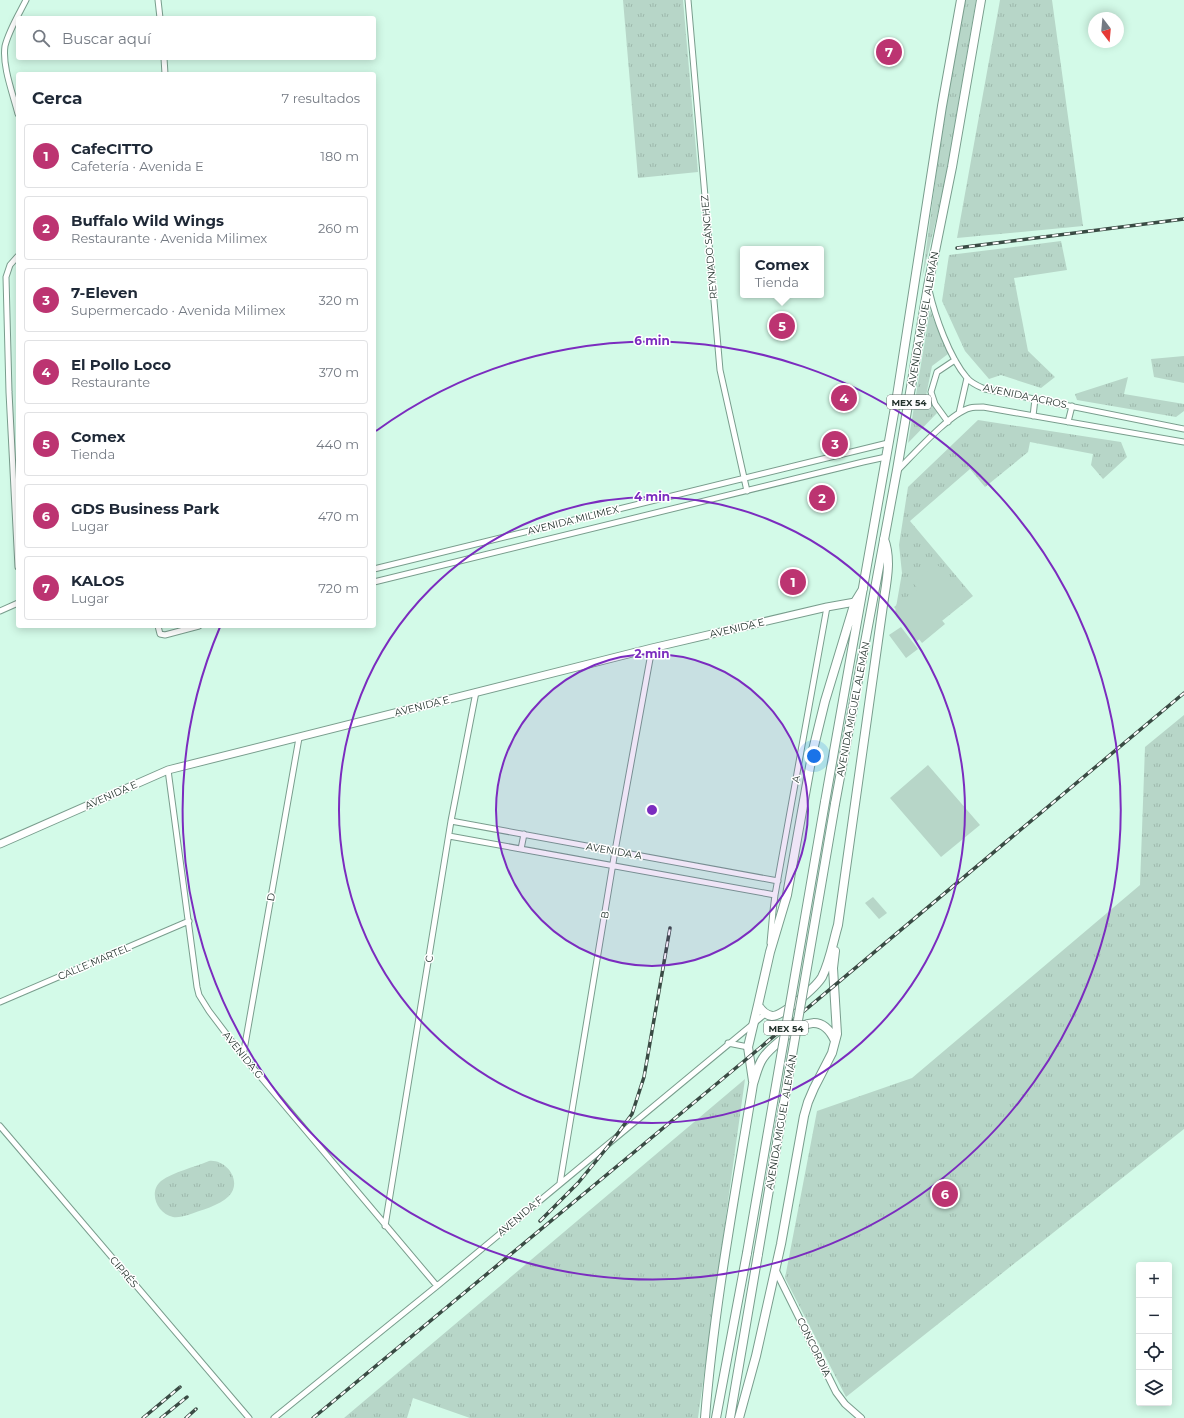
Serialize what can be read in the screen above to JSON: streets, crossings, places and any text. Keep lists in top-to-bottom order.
{
  "streets": {
    "highway": ["AVENIDA MIGUEL ALEMÁN", "MEX 54"],
    "main road": ["AVENIDA E"],
    "street": [
      "REYNADO SÁNCHEZ",
      "AVENIDA ACROS",
      "AVENIDA MILIMEX",
      "A",
      "AVENIDA A",
      "D",
      "B",
      "C",
      "CALLE MARTEL",
      "AVENIDA G",
      "AVENIDA F",
      "CIPRÉS",
      "CONCORDIA"
    ]
  },
  "crossings": [
    ["REYNADO SÁNCHEZ", "AVENIDA MILIMEX"],
    ["AVENIDA MIGUEL ALEMÁN", "AVENIDA ACROS"],
    ["AVENIDA MIGUEL ALEMÁN", "AVENIDA MILIMEX"],
    ["AVENIDA E", "A"],
    ["AVENIDA E", "D"],
    ["AVENIDA E", "B"],
    ["AVENIDA E", "C"],
    ["AVENIDA E", "AVENIDA G"],
    ["A", "AVENIDA A"],
    ["AVENIDA A", "B"],
    ["AVENIDA A", "C"],
    ["D", "AVENIDA G"],
    ["B", "AVENIDA F"],
    ["C", "AVENIDA G"],
    ["CALLE MARTEL", "AVENIDA G"],
    ["AVENIDA G", "AVENIDA F"]
  ],
  "north": "bottom",
  "page": {
    "search": "Buscar aquí",
    "pins": [
      "7",
      "5",
      "4",
      "3",
      "2",
      "1",
      "6"
    ],
    "heading": ["Cerca", "7 resultados"],
    "list": [
      {
        "mark": "1",
        "name": "CafeCITTO",
        "note": "Cafetería · Avenida E",
        "value": "180 m"
      },
      {
        "mark": "2",
        "name": "Buffalo Wild Wings",
        "note": "Restaurante · Avenida Milimex",
        "value": "260 m"
      },
      {
        "mark": "3",
        "name": "7-Eleven",
        "note": "Supermercado · Avenida Milimex",
        "value": "320 m"
      },
      {
        "mark": "4",
        "name": "El Pollo Loco",
        "note": "Restaurante",
        "value": "370 m"
      },
      {
        "mark": "5",
        "name": "Comex",
        "note": "Tienda",
        "value": "440 m"
      },
      {
        "mark": "6",
        "name": "GDS Business Park",
        "note": "Lugar",
        "value": "470 m"
      },
      {
        "mark": "7",
        "name": "KALOS",
        "note": "Lugar",
        "value": "720 m"
      }
    ],
    "popup": ["Comex", "Tienda"],
    "map_buttons": ["+", "−"]
  },
  "rings": ["6 min", "4 min", "2 min"]
}
